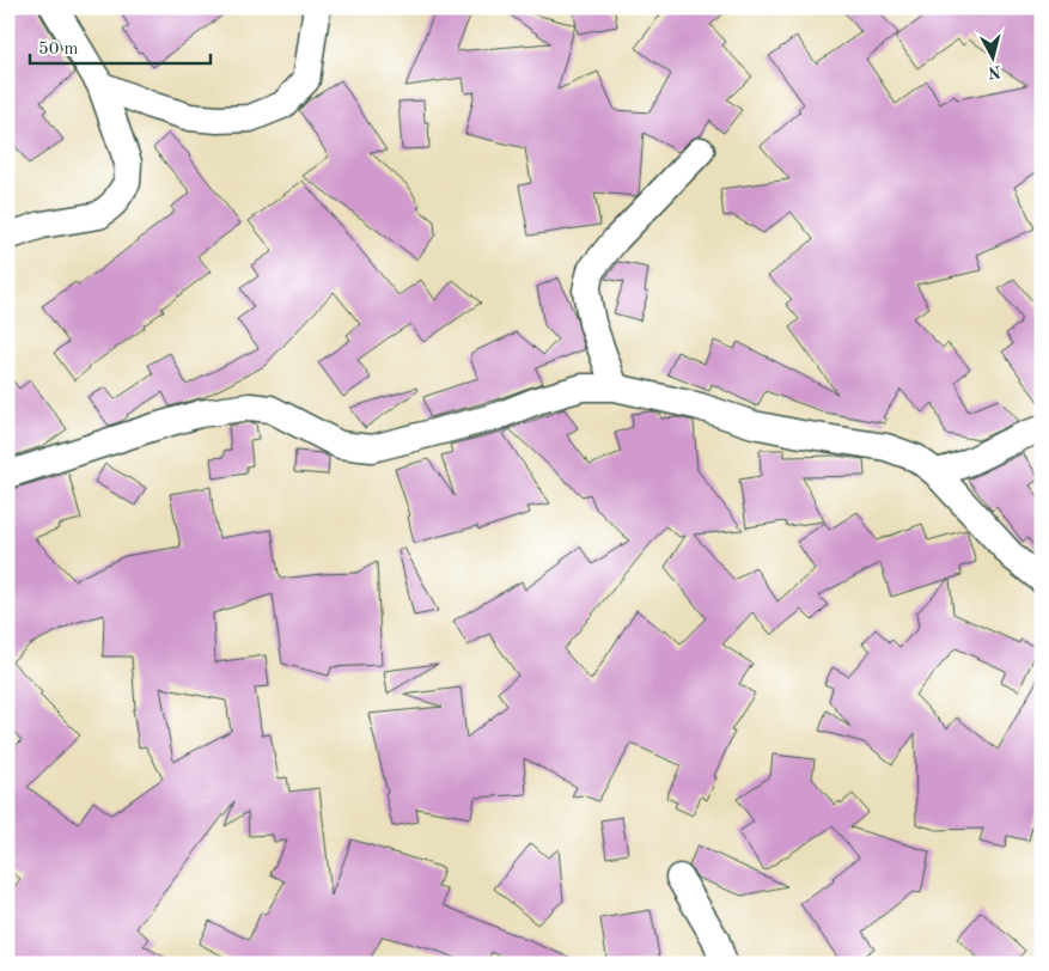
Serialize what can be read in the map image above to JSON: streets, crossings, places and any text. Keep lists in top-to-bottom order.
{
  "scale_bar": "50 m",
  "north": "bottom"
}
